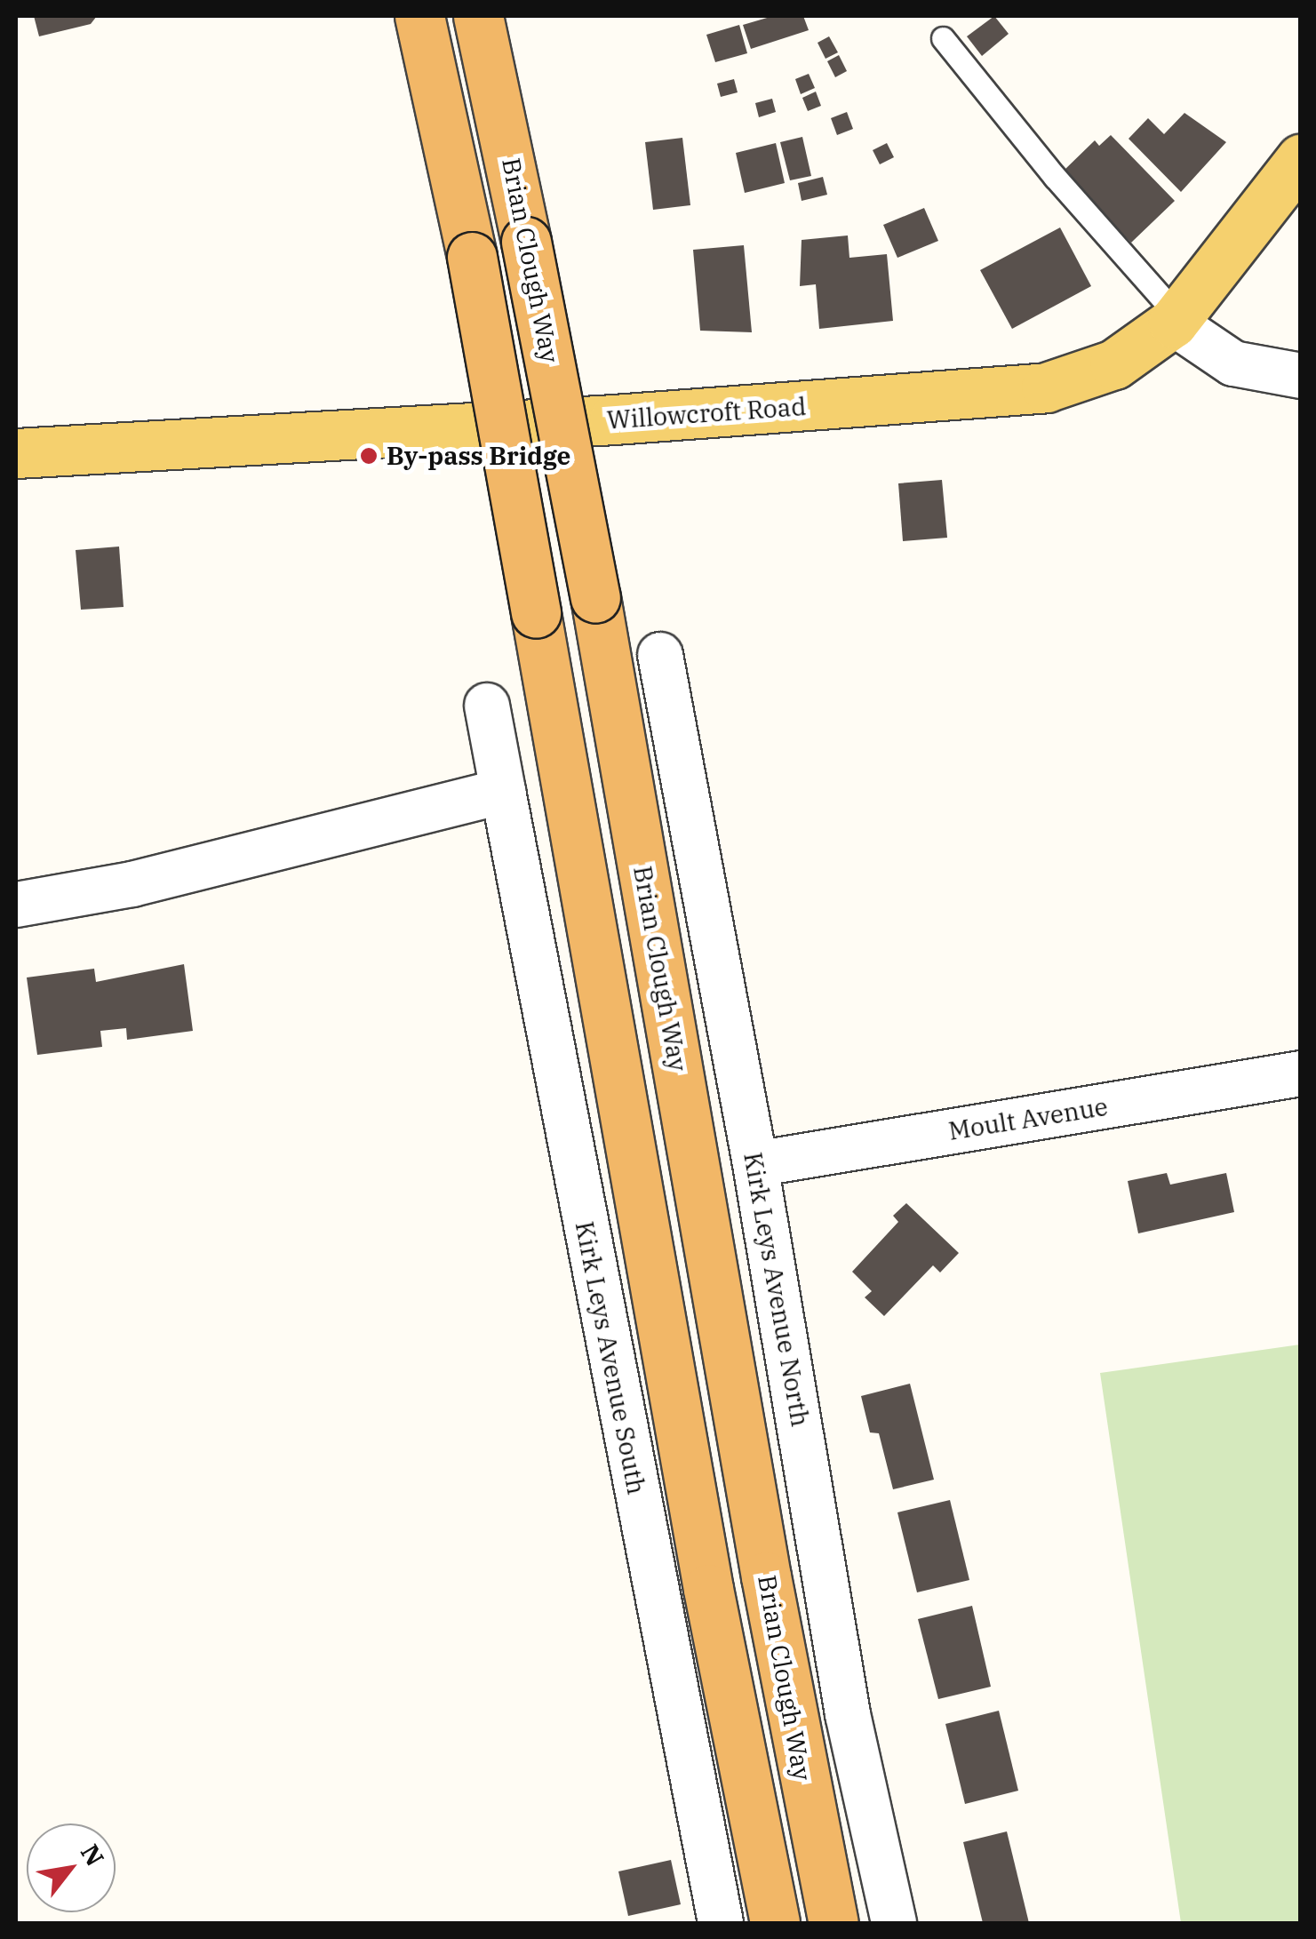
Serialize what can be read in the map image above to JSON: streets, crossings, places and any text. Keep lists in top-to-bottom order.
{
  "streets": {
    "highway": ["Brian Clough Way"],
    "main road": ["Willowcroft Road"],
    "street": ["Moult Avenue", "Kirk Leys Avenue North", "Kirk Leys Avenue South"]
  },
  "crossings": [
    ["Moult Avenue", "Kirk Leys Avenue North"]
  ],
  "places": ["By-pass Bridge"],
  "north": "top right"
}
